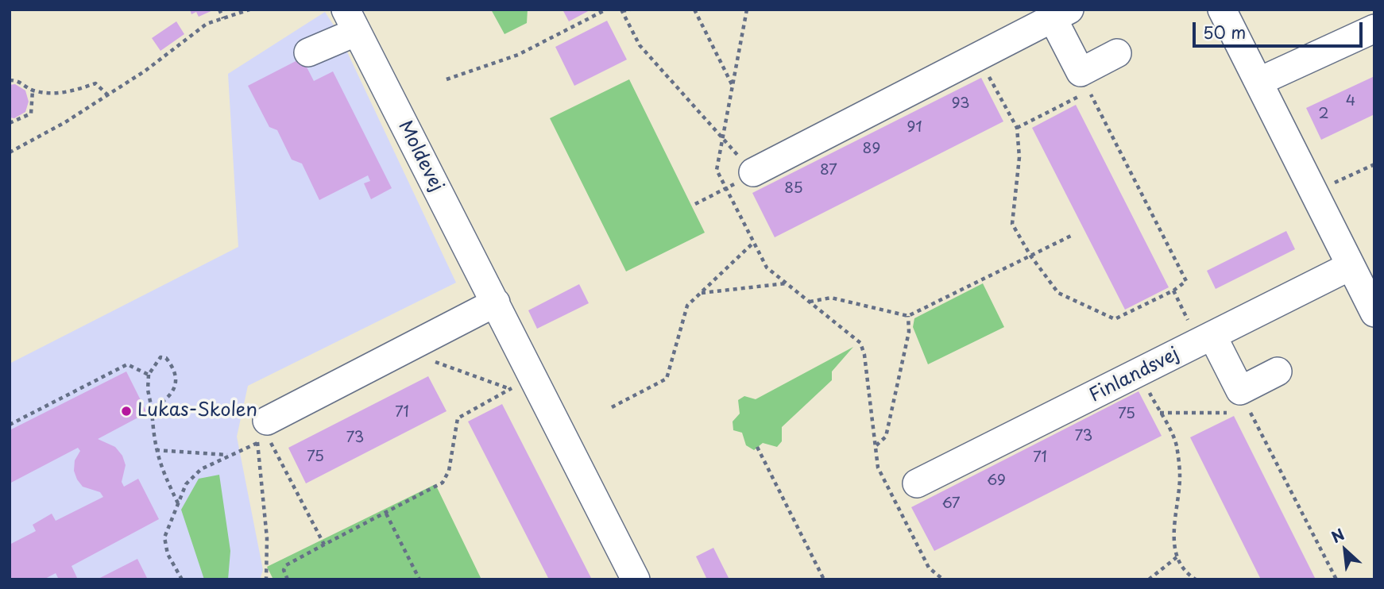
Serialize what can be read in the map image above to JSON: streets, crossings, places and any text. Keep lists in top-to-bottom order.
{
  "streets": {
    "street": ["Moldevej", "Finlandsvej"]
  },
  "places": ["Lukas-Skolen"],
  "house_numbers": [
    "4",
    "93",
    "2",
    "91",
    "89",
    "87",
    "85",
    "71",
    "75",
    "73",
    "73",
    "75",
    "71",
    "69",
    "67"
  ],
  "scale_bar": "50 m",
  "north": "top left"
}
